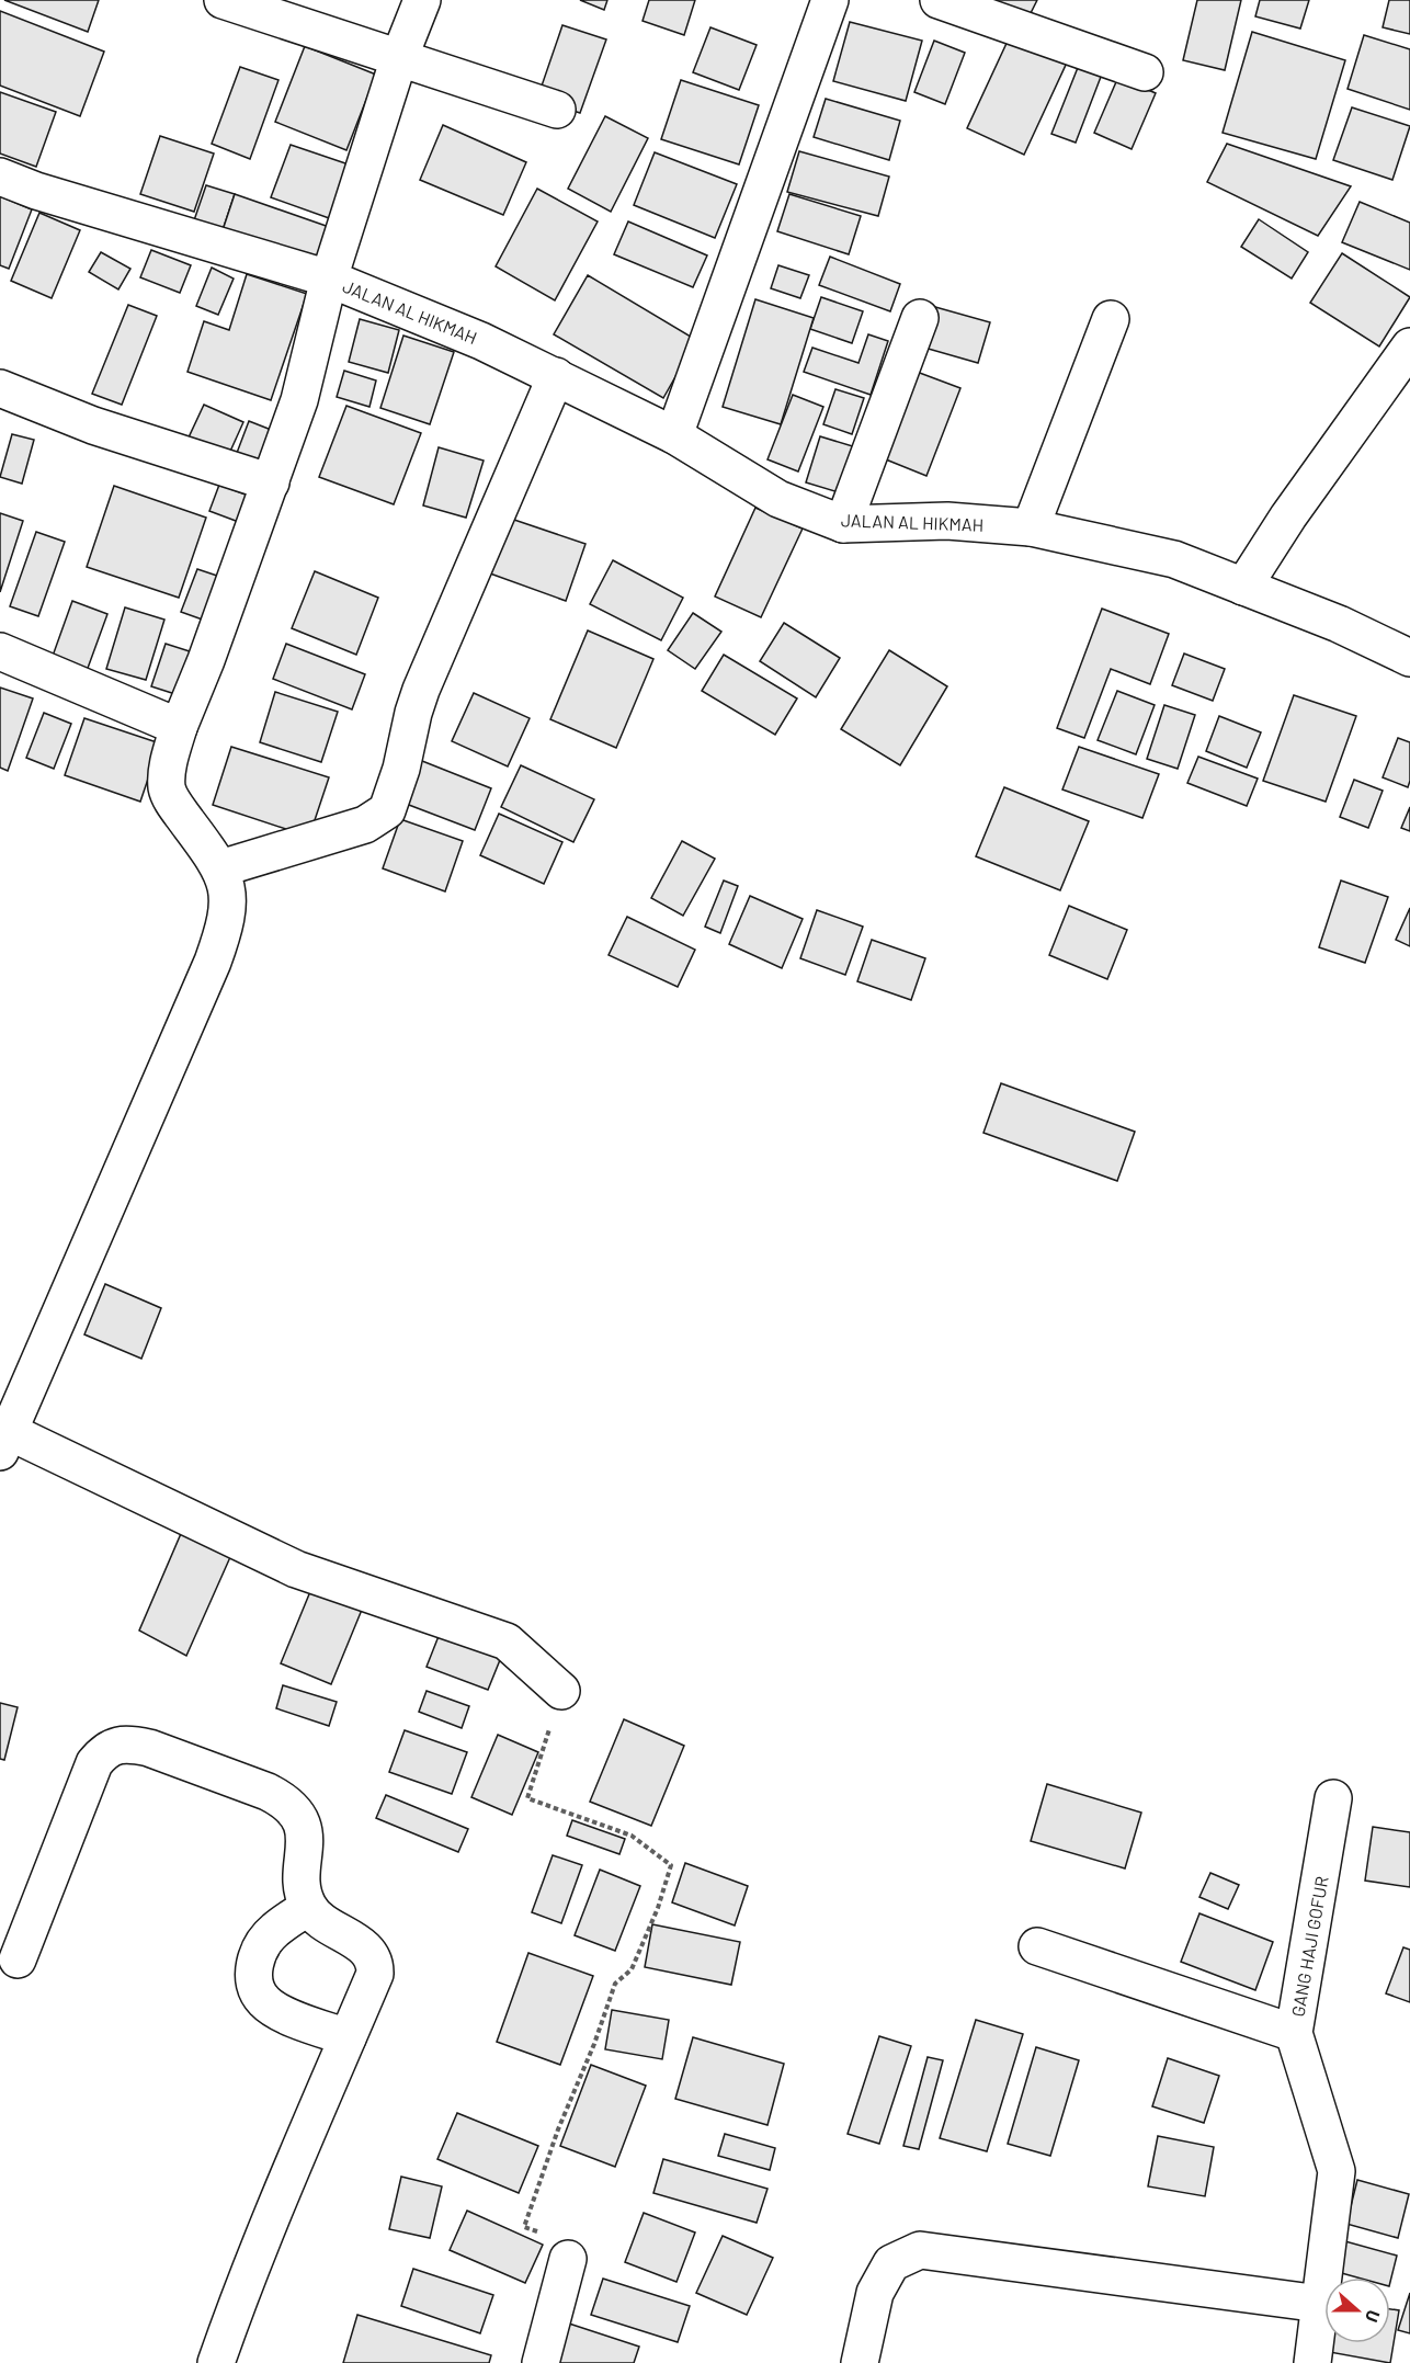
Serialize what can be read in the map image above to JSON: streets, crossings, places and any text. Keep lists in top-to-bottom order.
{
  "streets": {
    "street": ["JALAN AL HIKMAH", "GANG HAJI GOFUR"]
  },
  "north": "right"
}
